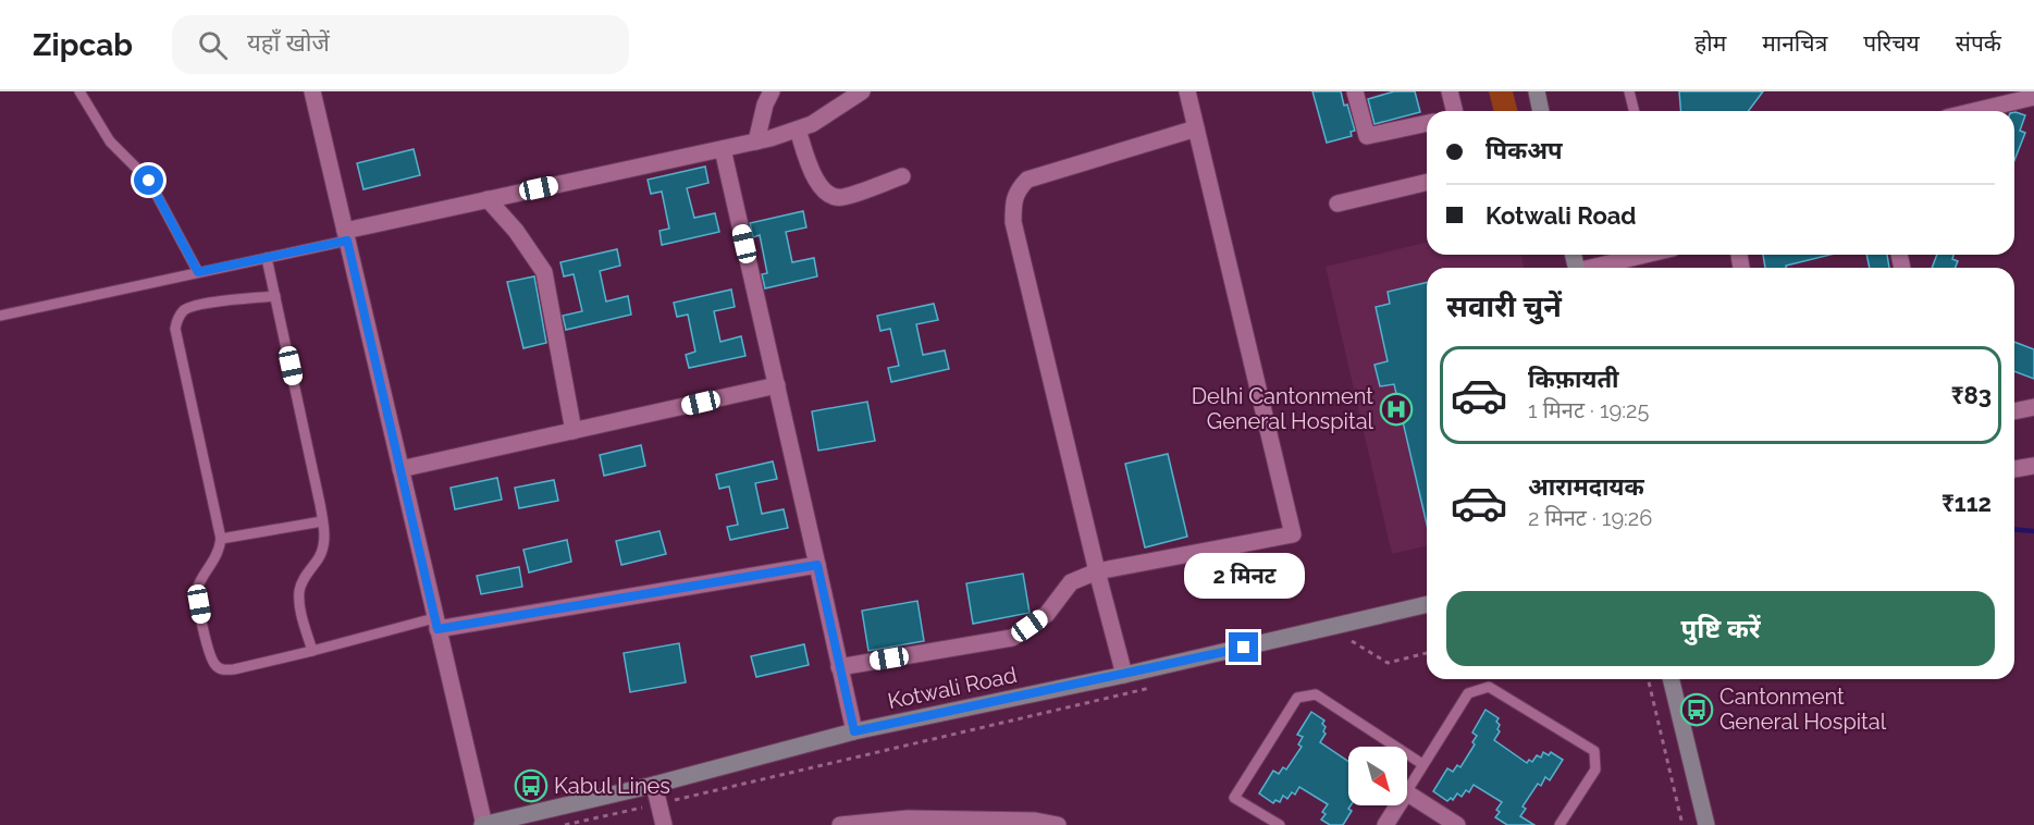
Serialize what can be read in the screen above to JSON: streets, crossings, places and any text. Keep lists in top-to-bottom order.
{
  "streets": {
    "street": ["Kotwali Road"]
  },
  "places": {
    "hospital": ["Delhi Cantonment General Hospital"],
    "bus stop": ["Cantonment General Hospital", "Kabul Lines"]
  },
  "north": "bottom right",
  "page": {
    "header": "Zipcab",
    "search": "यहाँ खोजें",
    "nav": [
      "होम",
      "मानचित्र",
      "परिचय",
      "संपर्क"
    ],
    "banner": ["पिकअप", "Kotwali Road"],
    "heading": "सवारी चुनें",
    "list": [
      {
        "name": "किफ़ायती",
        "note": "1 मिनट · 19:25",
        "value": "₹83"
      },
      {
        "name": "आरामदायक",
        "note": "2 मिनट · 19:26",
        "value": "₹112"
      }
    ],
    "bubble": "2 मिनट",
    "buttons": "पुष्टि करें"
  }
}
